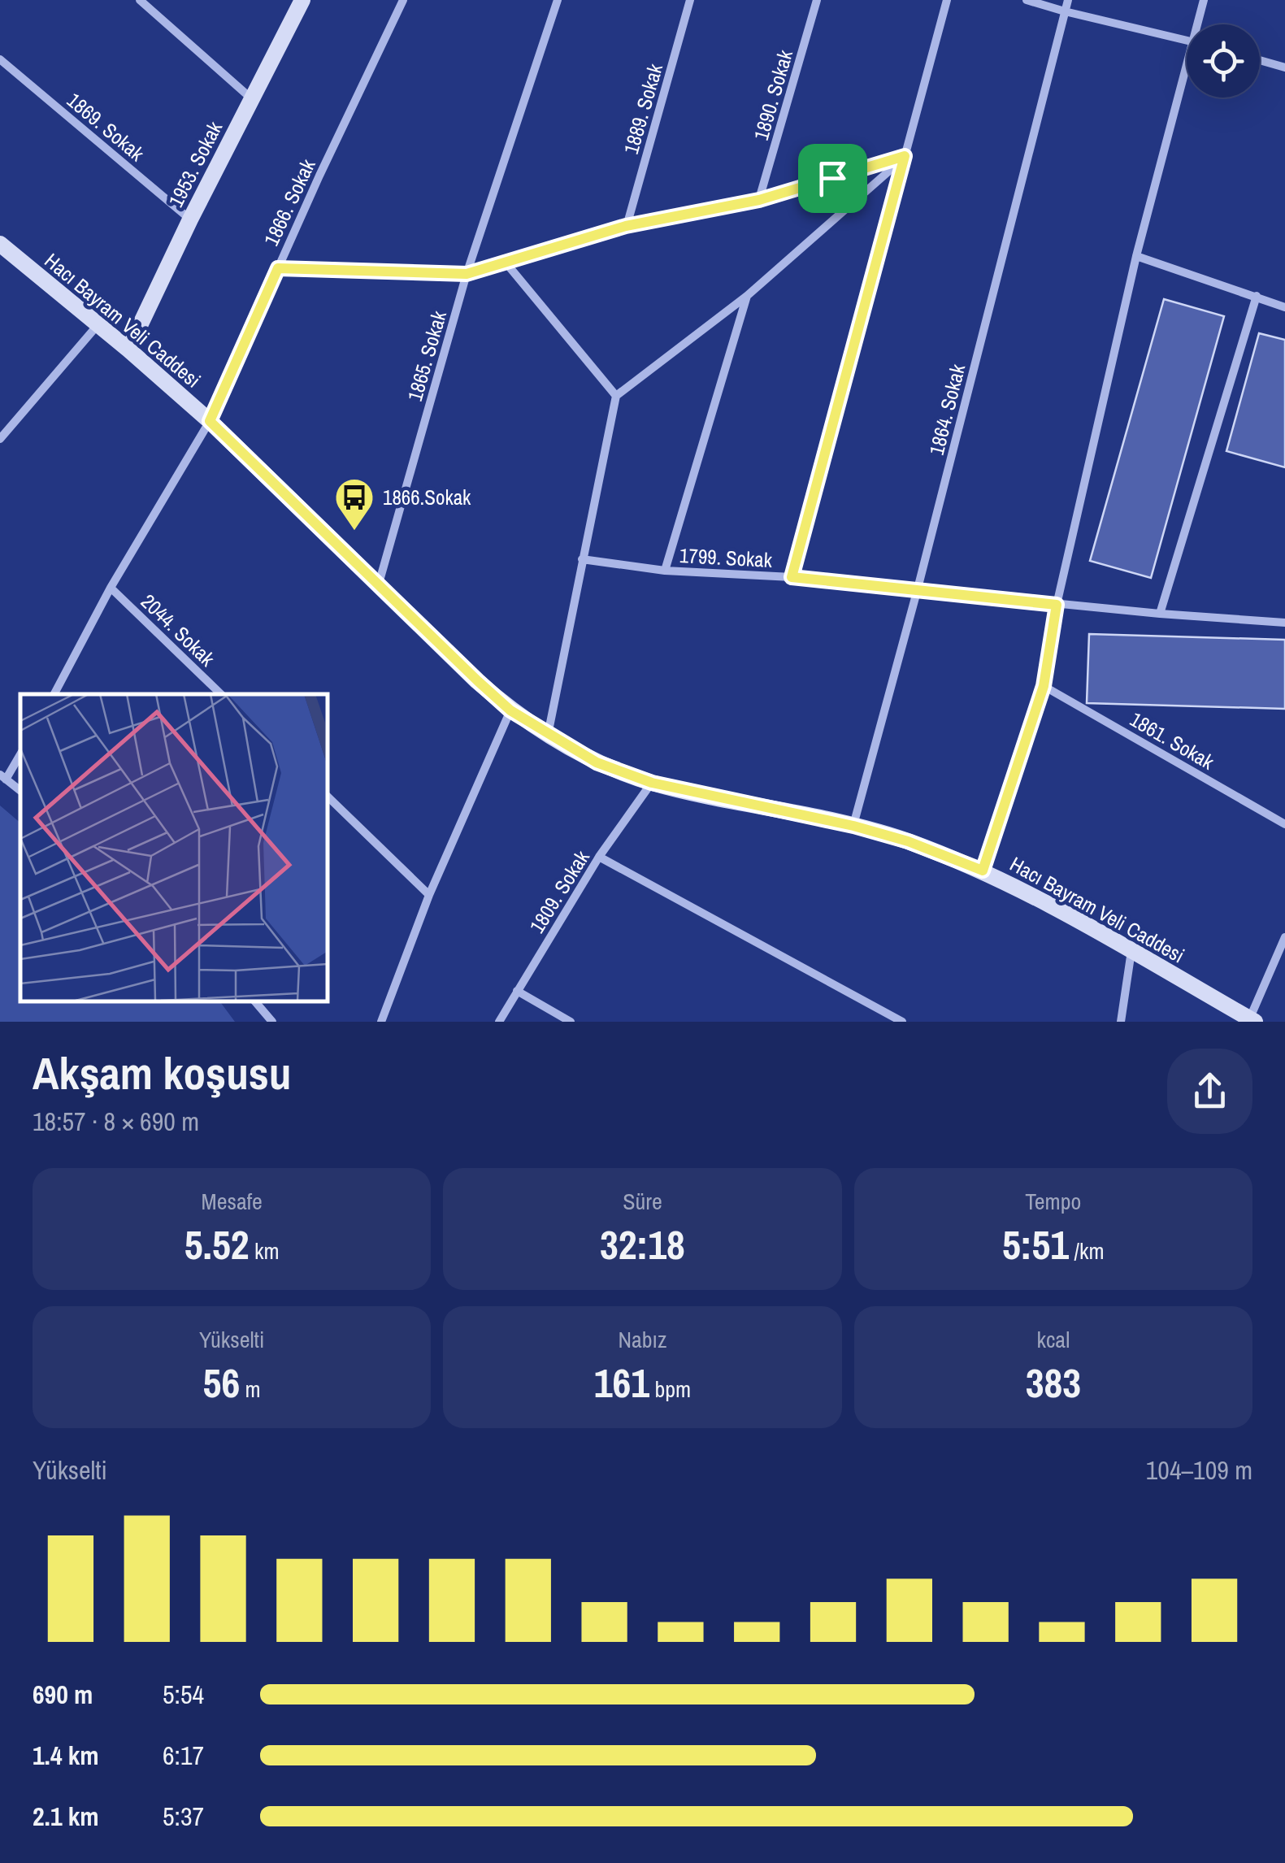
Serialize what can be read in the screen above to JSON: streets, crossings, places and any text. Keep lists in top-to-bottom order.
{
  "streets": {
    "main road": ["1953. Sokak", "Hacı Bayram Veli Caddesi"],
    "street": [
      "1890. Sokak",
      "1889. Sokak",
      "1869. Sokak",
      "1866. Sokak",
      "1865. Sokak",
      "1864. Sokak",
      "1799. Sokak",
      "2044. Sokak",
      "1861. Sokak",
      "1809. Sokak"
    ]
  },
  "crossings": [
    ["1869. Sokak", "1953. Sokak"],
    ["1953. Sokak", "Hacı Bayram Veli Caddesi"],
    ["1866. Sokak", "Hacı Bayram Veli Caddesi"],
    ["1866. Sokak", "2044. Sokak"],
    ["Hacı Bayram Veli Caddesi", "1865. Sokak"],
    ["Hacı Bayram Veli Caddesi", "1864. Sokak"],
    ["Hacı Bayram Veli Caddesi", "1809. Sokak"],
    ["1864. Sokak", "1799. Sokak"]
  ],
  "places": {
    "bus stop": ["1866.Sokak"]
  },
  "page": {
    "heading": ["Akşam koşusu", "18:57 · 8 × 690 m"],
    "stats": [
      ["Mesafe", "5.52 km"],
      ["Süre", "32:18"],
      ["Tempo", "5:51 /km"],
      ["Yükselti", "56 m"],
      ["Nabız", "161 bpm"],
      ["kcal", "383"]
    ],
    "chart": ["Yükselti", "104–109 m"],
    "list": [
      {
        "name": "690 m",
        "note": "5:54"
      },
      {
        "name": "1.4 km",
        "note": "6:17"
      },
      {
        "name": "2.1 km",
        "note": "5:37"
      }
    ]
  }
}
